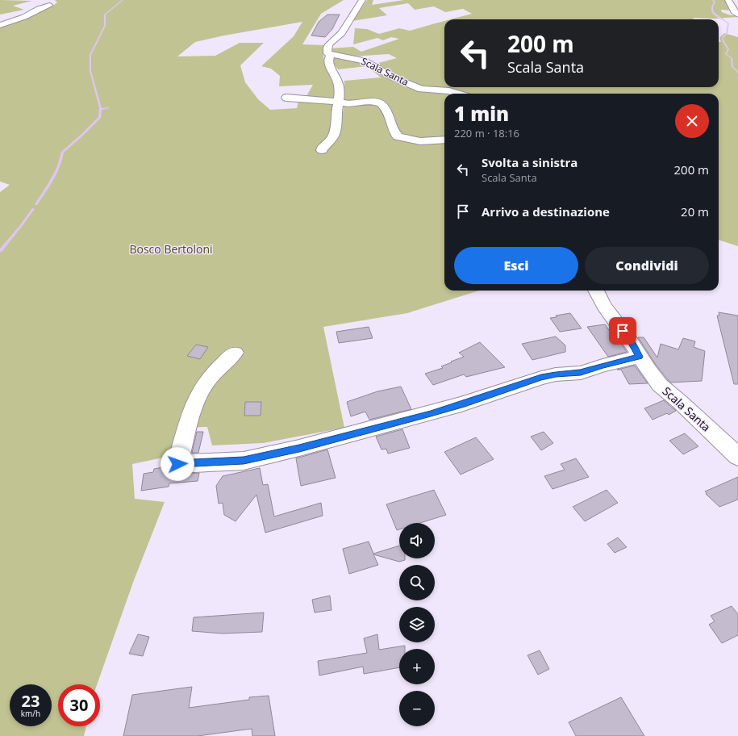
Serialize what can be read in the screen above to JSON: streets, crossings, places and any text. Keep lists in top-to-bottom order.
{
  "streets": {
    "street": ["Scala Santa"]
  },
  "parks": ["Bosco Bertoloni"],
  "page": {
    "turn": ["200 m", "Scala Santa"],
    "heading": ["1 min", "220 m · 18:16"],
    "list": [
      {
        "name": "Svolta a sinistra",
        "note": "Scala Santa",
        "value": "200 m"
      },
      {
        "name": "Arrivo a destinazione",
        "value": "20 m"
      }
    ],
    "buttons": ["Esci", "Condividi"],
    "map_buttons": ["+", "−"],
    "speed": "23 km/h",
    "limit": "30"
  }
}
